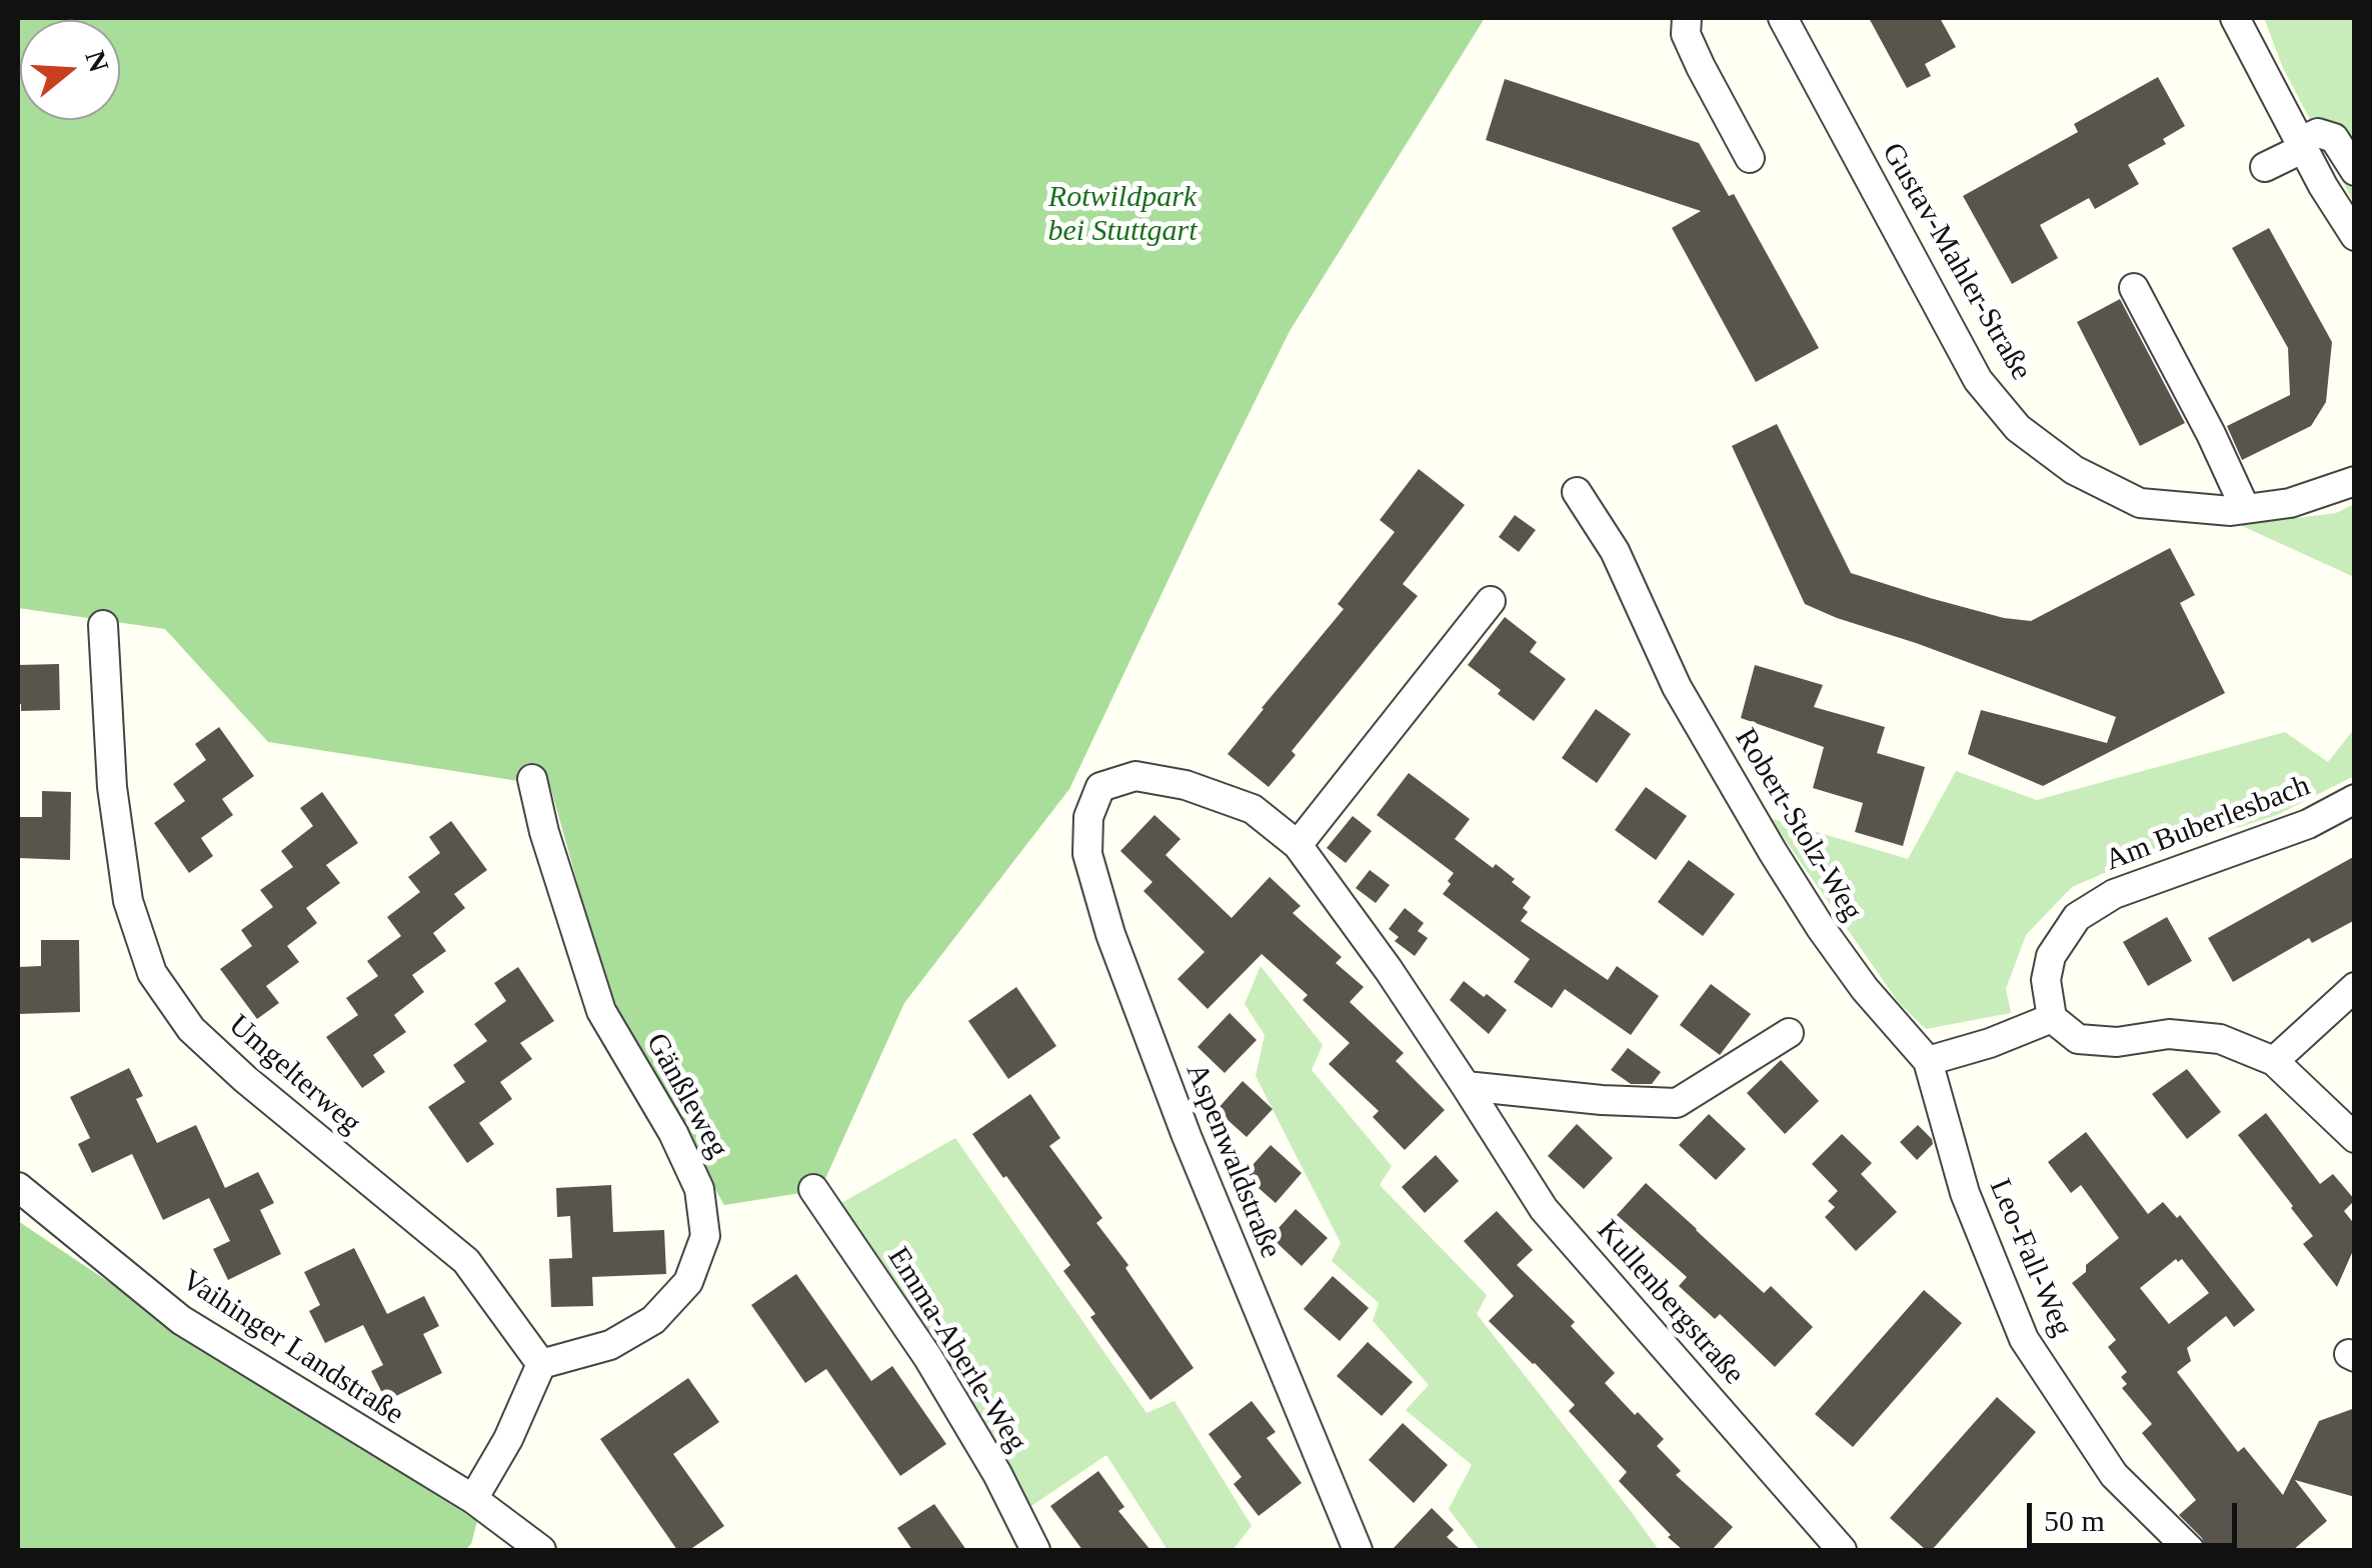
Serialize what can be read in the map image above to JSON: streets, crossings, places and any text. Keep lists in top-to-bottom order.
{
  "streets": {
    "street": [
      "Gustav-Mahler-Straße",
      "Am Buberlesbach",
      "Robert-Stolz-Weg",
      "Umgelterweg",
      "Gänßleweg",
      "Aspenwaldstraße",
      "Leo-Fall-Weg",
      "Kullenbergstraße",
      "Vaihinger Landstraße",
      "Emma-Aberle-Weg"
    ]
  },
  "crossings": [
    ["Robert-Stolz-Weg", "Leo-Fall-Weg"],
    ["Umgelterweg", "Gänßleweg"],
    ["Aspenwaldstraße", "Kullenbergstraße"]
  ],
  "parks": ["Rotwildpark bei Stuttgart"],
  "scale_bar": "50 m",
  "north": "right"
}
